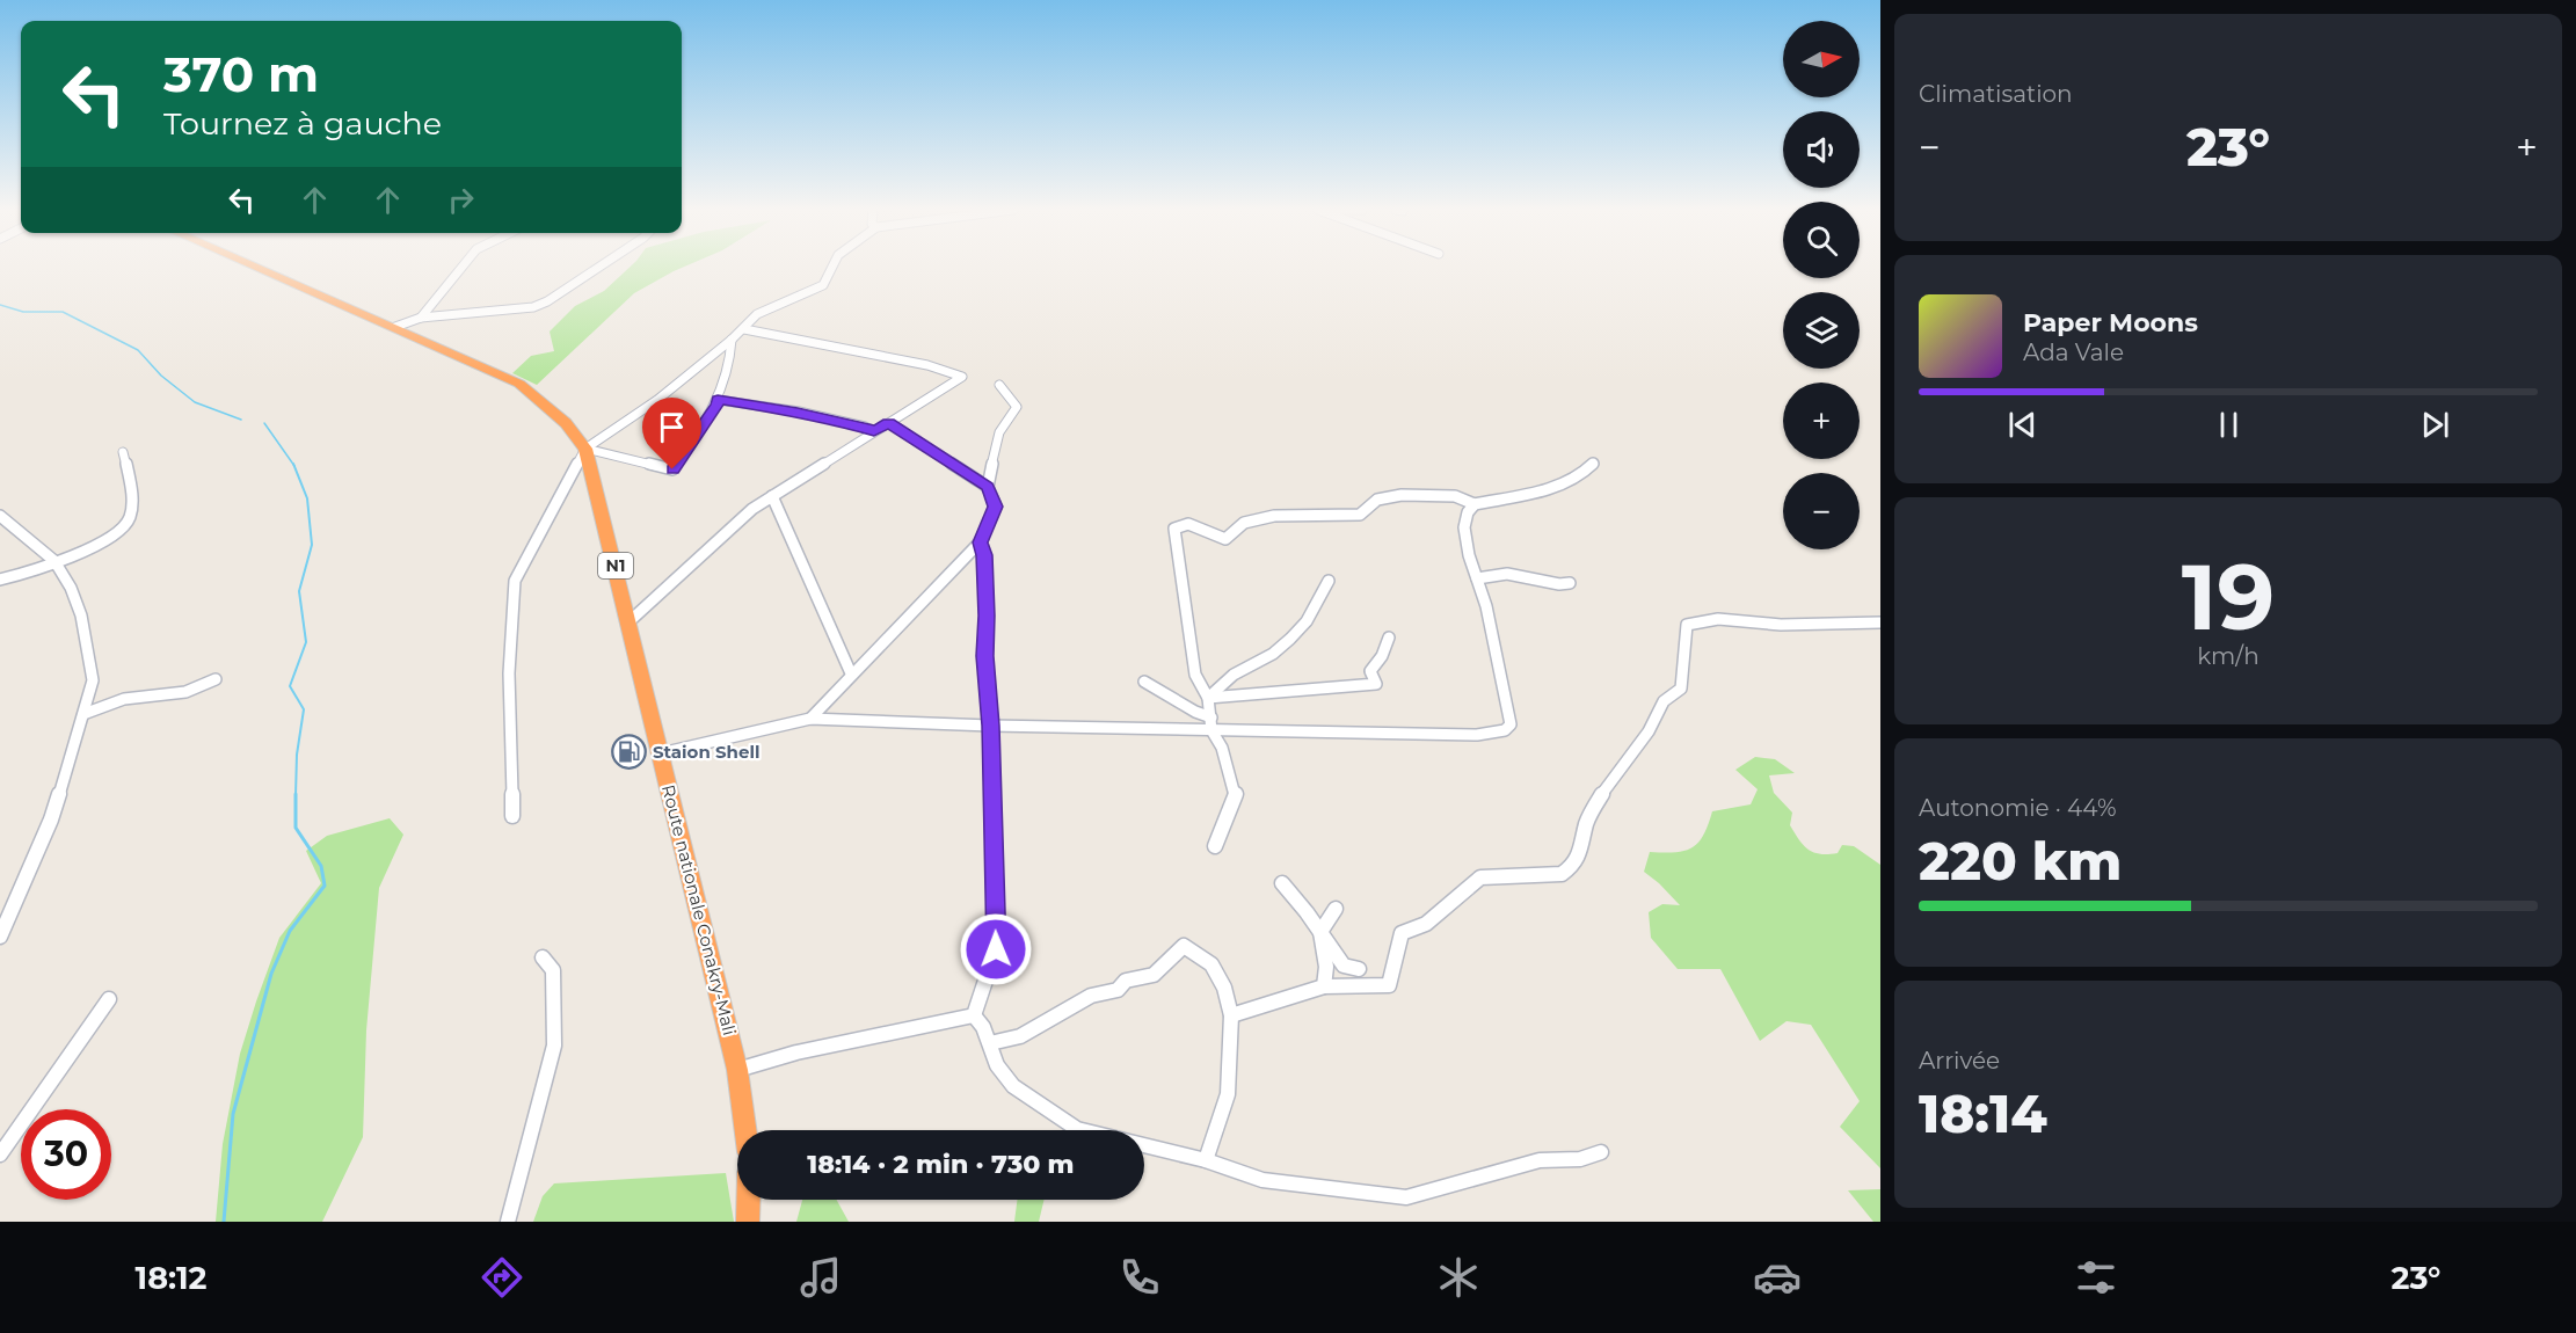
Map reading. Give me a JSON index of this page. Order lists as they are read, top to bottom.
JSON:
{
  "streets": {
    "highway": ["N1", "Route nationale Conakry-Mali"]
  },
  "places": {
    "fuel station": ["Staion Shell"]
  },
  "north": "right",
  "page": {
    "tile": [
      "Climatisation",
      ["19", "km/h"],
      ["Autonomie · 44%", "220 km"],
      ["Arrivée", "18:14"]
    ],
    "map_buttons": ["+", "−"],
    "turn": ["370 m", "Tournez à gauche"],
    "heat": ["−", "23°", "+"],
    "song": ["Paper Moons", "Ada Vale"],
    "limit": "30",
    "trip": "18:14 · 2 min · 730 m",
    "tabs": ["18:12", "23°"]
  }
}
